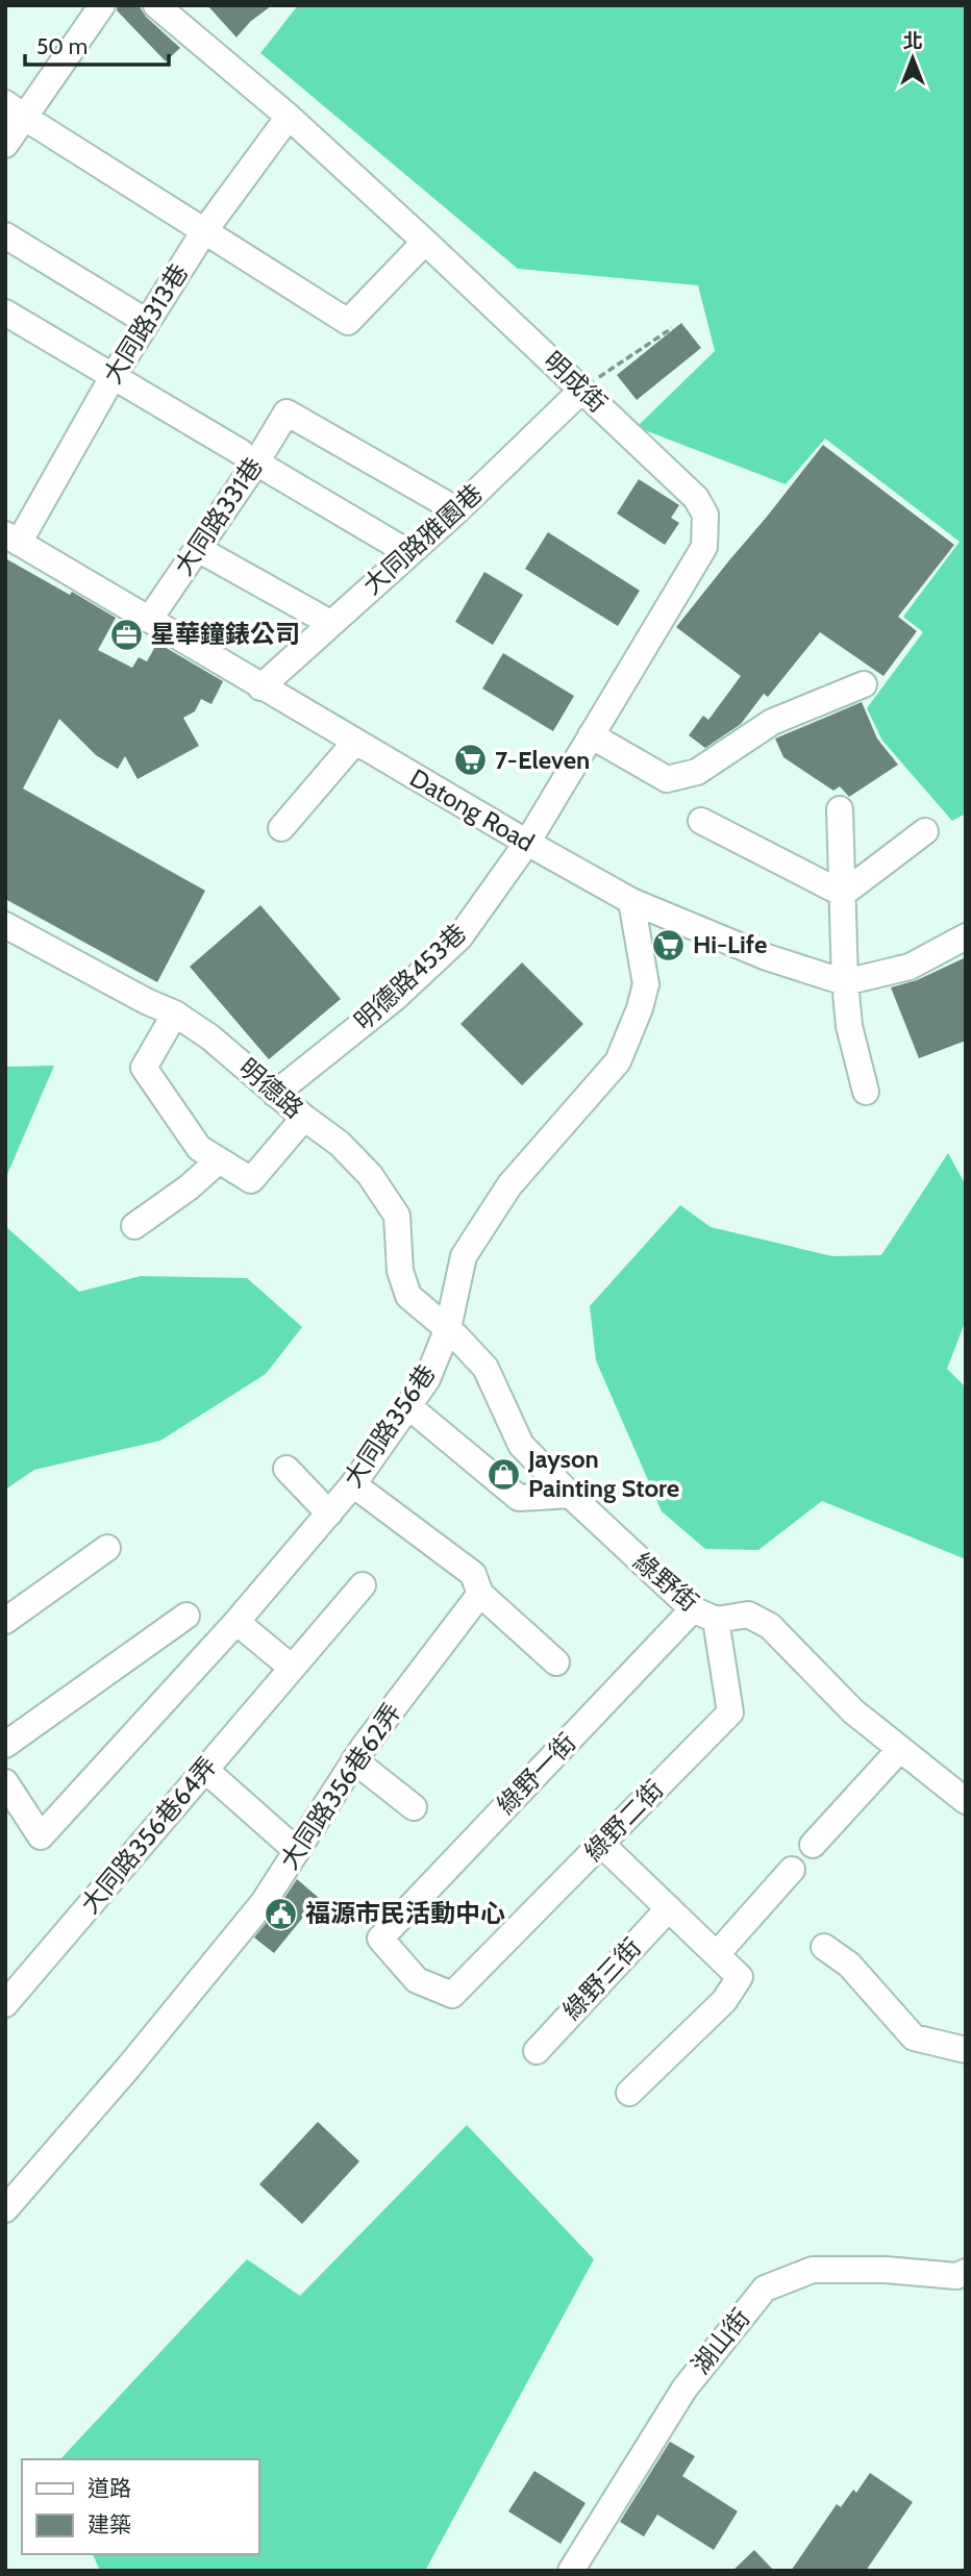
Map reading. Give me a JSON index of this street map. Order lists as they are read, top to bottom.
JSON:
{
  "streets": {
    "street": [
      "大同路313巷",
      "明成街",
      "大同路331巷",
      "大同路雅園巷",
      "Datong Road",
      "明德路453巷",
      "明德路",
      "大同路356巷",
      "綠野街",
      "綠野一街",
      "大同路356巷62弄",
      "綠野二街",
      "大同路356巷64弄",
      "綠野三街",
      "湖山街"
    ]
  },
  "crossings": [
    ["大同路313巷", "明成街"],
    ["大同路313巷", "Datong Road"],
    ["明成街", "大同路雅園巷"],
    ["明成街", "Datong Road"],
    ["明成街", "明德路453巷"],
    ["大同路331巷", "大同路雅園巷"],
    ["大同路331巷", "Datong Road"],
    ["大同路雅園巷", "Datong Road"],
    ["Datong Road", "明德路453巷"],
    ["Datong Road", "大同路356巷"],
    ["明德路453巷", "明德路"],
    ["明德路", "大同路356巷"],
    ["明德路", "綠野街"],
    ["大同路356巷", "綠野街"],
    ["綠野街", "綠野一街"],
    ["綠野街", "綠野二街"],
    ["綠野一街", "綠野二街"]
  ],
  "places": {
    "office": ["星華鐘錶公司"],
    "supermarket": ["7-Eleven", "Hi-Life"],
    "shop": ["Jayson Painting Store"],
    "public building": ["福源市民活動中心"]
  },
  "legend": ["道路", "建築"],
  "scale_bar": "50 m",
  "north": "top"
}
